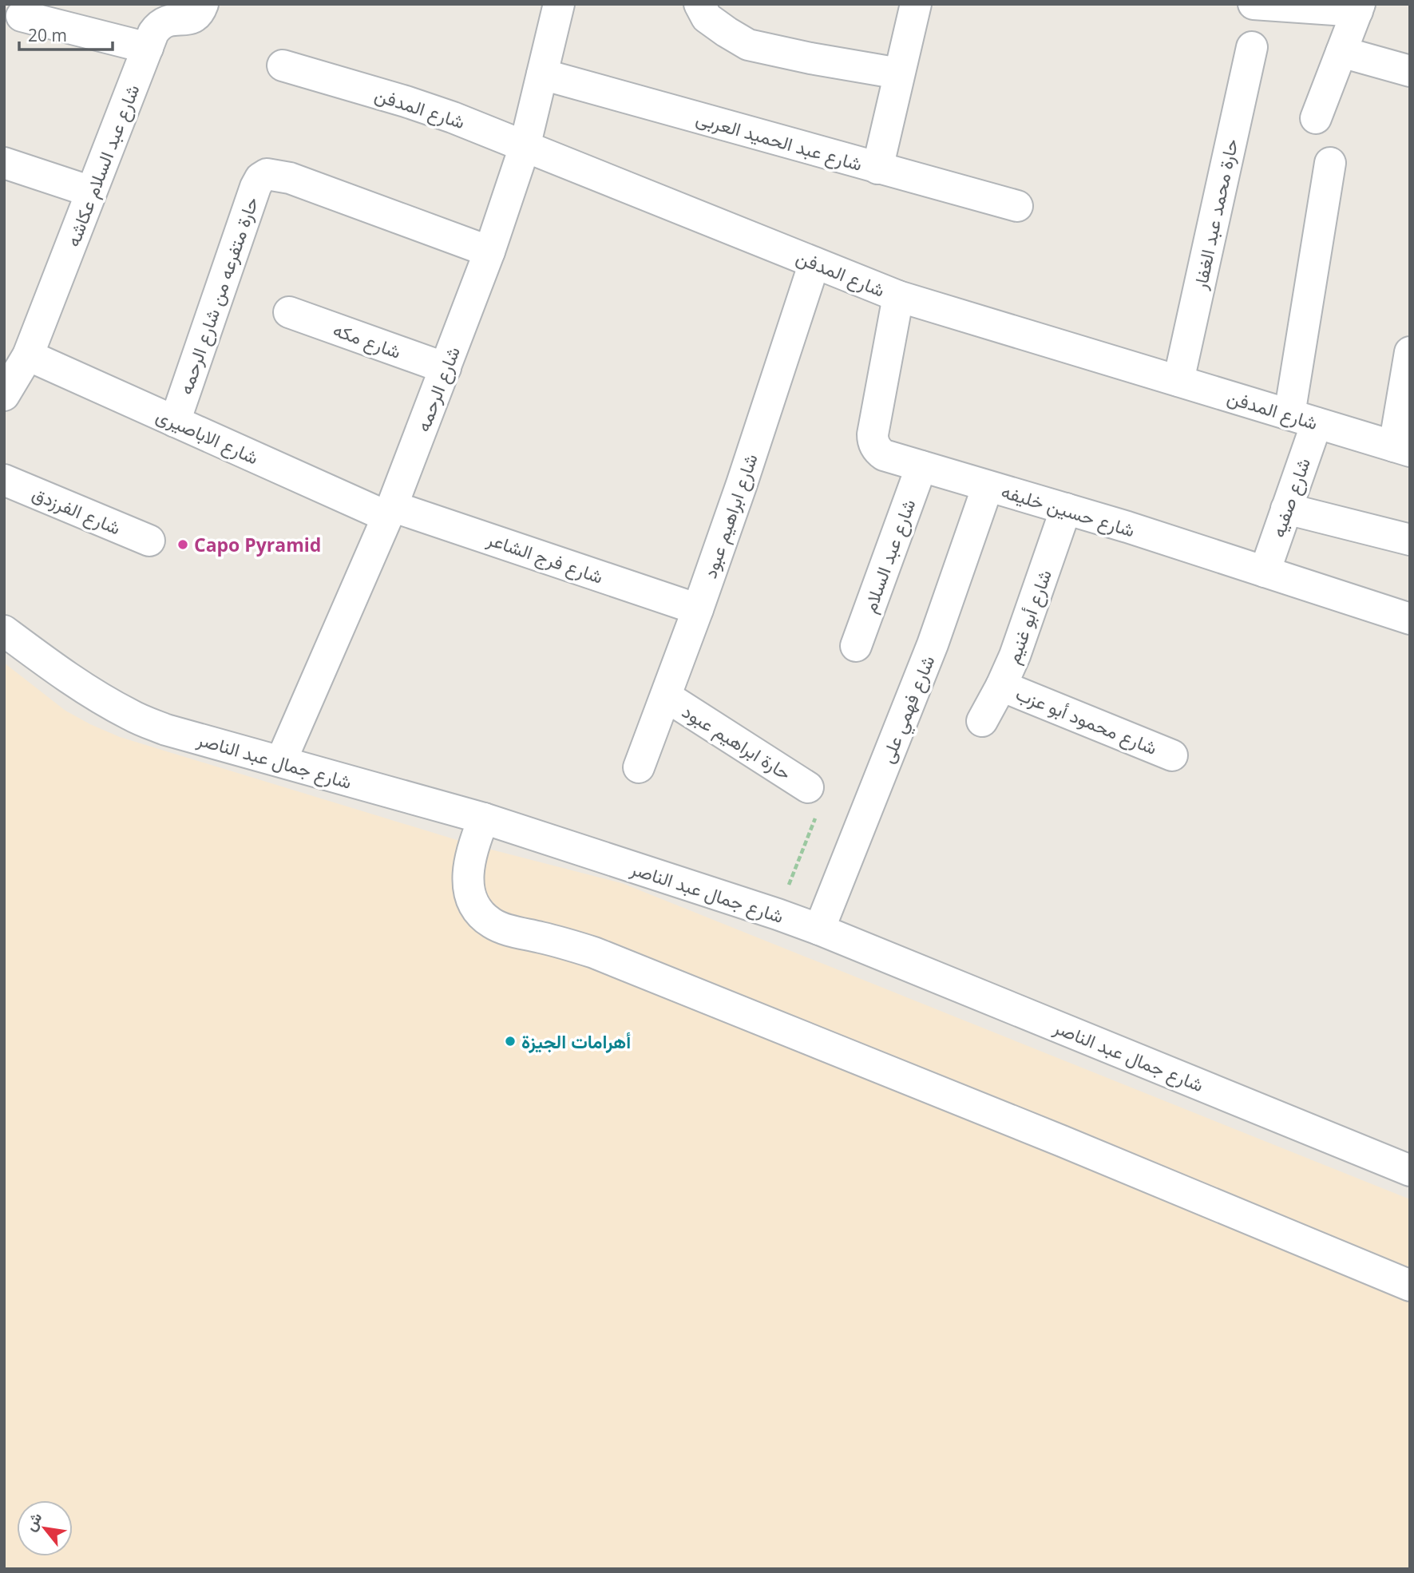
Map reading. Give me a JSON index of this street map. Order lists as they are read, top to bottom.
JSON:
{
  "streets": {
    "street": [
      "شارع المدفن",
      "شارع عبد الحميد العربى",
      "شارع عبد السلام عكاشه",
      "حارة محمد عبد الغفار",
      "حارة متفرعه من شارع الرحمه",
      "شارع مكه",
      "شارع الرحمه",
      "شارع الاباصيرى",
      "شارع صفيه",
      "شارع الفرزدق",
      "شارع حسين خليفه",
      "شارع ابراهيم عبود",
      "شارع عبد السلام",
      "شارع فرج الشاعر",
      "شارع أبو غنيم",
      "شارع فهمي على",
      "شارع محمود أبو عزب",
      "حارة ابراهيم عبود",
      "شارع جمال عبد الناصر"
    ]
  },
  "crossings": [
    ["شارع المدفن", "حارة محمد عبد الغفار"],
    ["شارع المدفن", "شارع الرحمه"],
    ["شارع المدفن", "شارع صفيه"],
    ["شارع المدفن", "شارع حسين خليفه"],
    ["شارع المدفن", "شارع ابراهيم عبود"],
    ["شارع عبد الحميد العربى", "شارع الرحمه"],
    ["شارع عبد السلام عكاشه", "شارع الاباصيرى"],
    ["حارة متفرعه من شارع الرحمه", "شارع الرحمه"],
    ["حارة متفرعه من شارع الرحمه", "شارع الاباصيرى"],
    ["شارع مكه", "شارع الرحمه"],
    ["شارع الرحمه", "شارع الاباصيرى"],
    ["شارع الرحمه", "شارع فرج الشاعر"],
    ["شارع الرحمه", "شارع جمال عبد الناصر"],
    ["شارع الاباصيرى", "شارع فرج الشاعر"],
    ["شارع صفيه", "شارع حسين خليفه"],
    ["شارع حسين خليفه", "شارع عبد السلام"],
    ["شارع حسين خليفه", "شارع أبو غنيم"],
    ["شارع حسين خليفه", "شارع فهمي على"],
    ["شارع ابراهيم عبود", "شارع فرج الشاعر"],
    ["شارع ابراهيم عبود", "حارة ابراهيم عبود"],
    ["شارع أبو غنيم", "شارع محمود أبو عزب"],
    ["شارع فهمي على", "شارع جمال عبد الناصر"]
  ],
  "places": ["Capo Pyramid", "أهرامات الجيزة"],
  "scale_bar": "20 m",
  "north": "top left"
}
